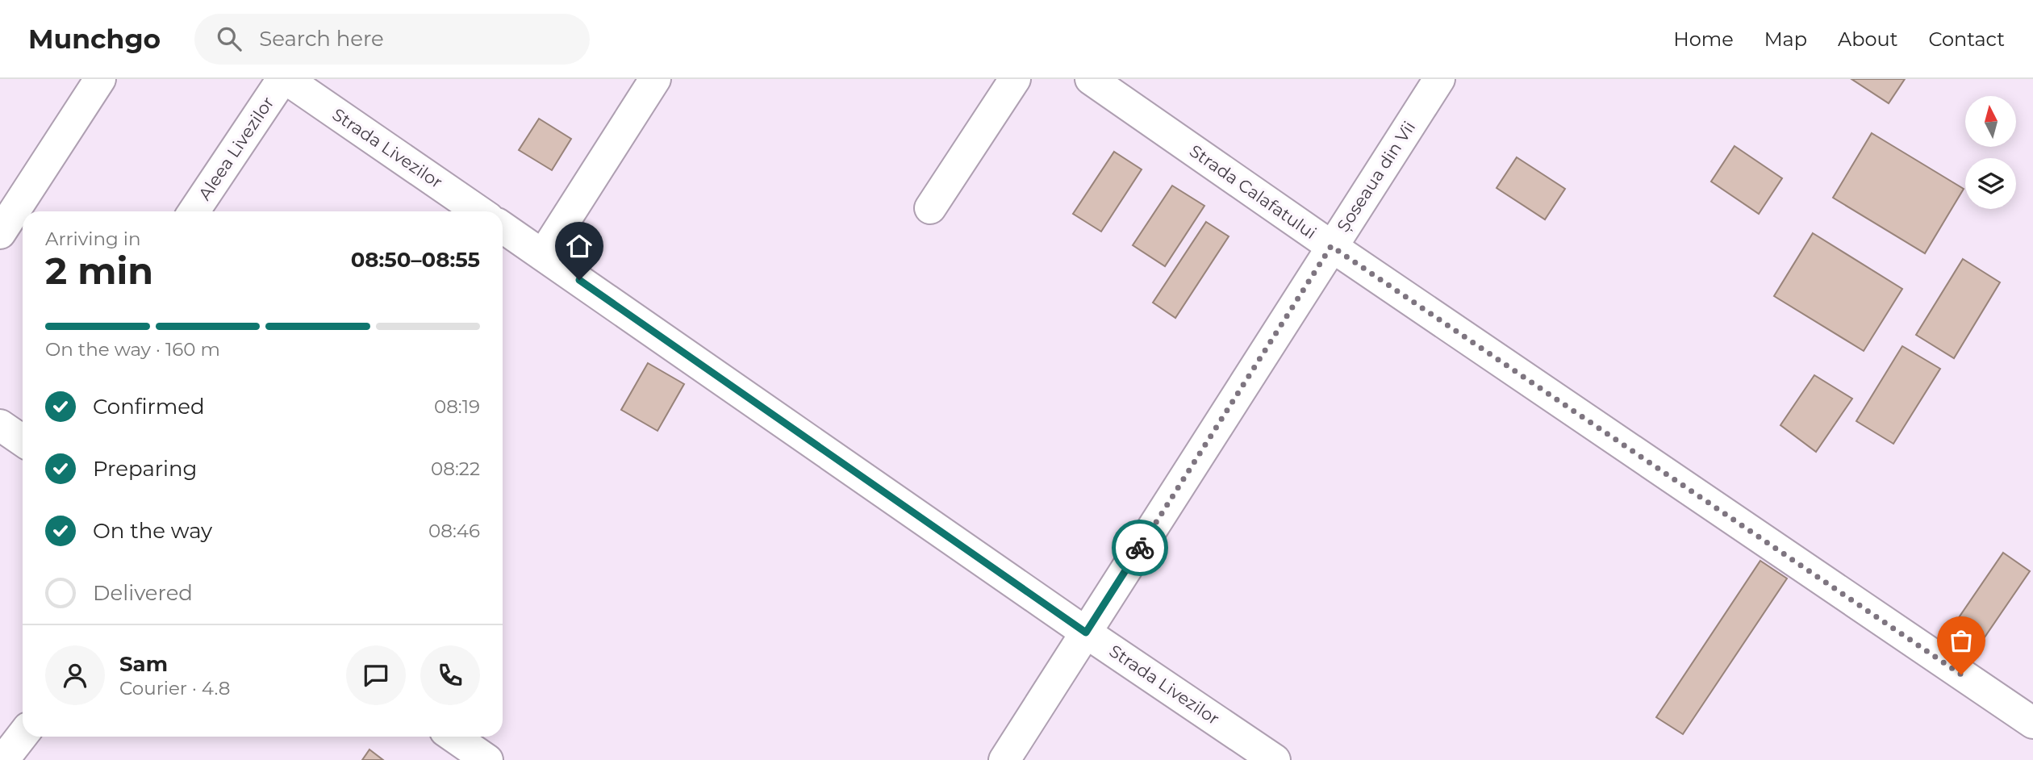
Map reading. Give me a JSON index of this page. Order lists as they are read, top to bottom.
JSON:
{
  "streets": {
    "street": [
      "Aleea Livezilor",
      "Strada Livezilor",
      "Șoseaua din Vii",
      "Strada Calafatului"
    ]
  },
  "crossings": [
    ["Aleea Livezilor", "Strada Livezilor"],
    ["Strada Livezilor", "Șoseaua din Vii"],
    ["Șoseaua din Vii", "Strada Calafatului"]
  ],
  "north": "top",
  "page": {
    "header": "Munchgo",
    "search": "Search here",
    "nav": [
      "Home",
      "Map",
      "About",
      "Contact"
    ],
    "heading": ["2 min", "Arriving in", "08:50–08:55"],
    "panel": ["Sam", "Courier · 4.8"],
    "bar": "On the way · 160 m",
    "list": [
      ["Confirmed", "08:19"],
      ["Preparing", "08:22"],
      ["On the way", "08:46"],
      "Delivered"
    ]
  }
}
